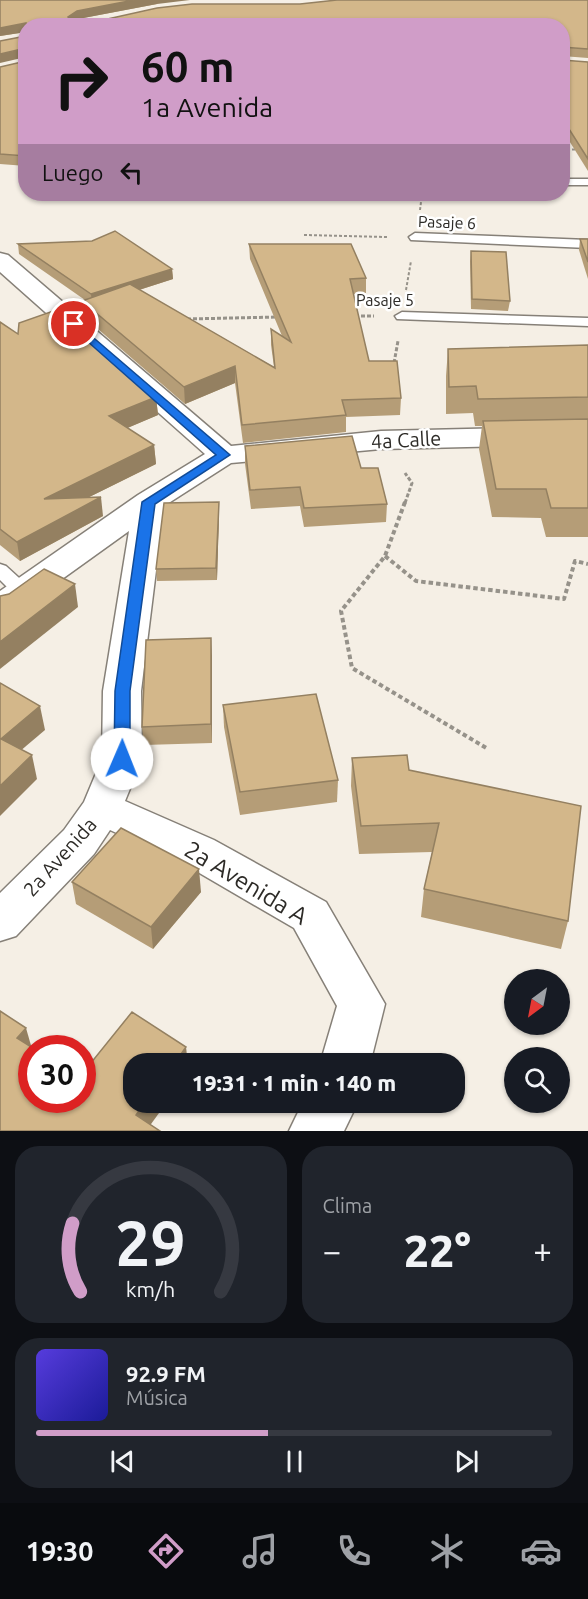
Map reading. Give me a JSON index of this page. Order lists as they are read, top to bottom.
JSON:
{
  "streets": {
    "street": ["4a Calle", "2a Avenida", "2a Avenida A"],
    "lane": ["Pasaje 6", "Pasaje 5"]
  },
  "crossings": [
    ["2a Avenida", "2a Avenida A"]
  ],
  "north": "bottom left",
  "page": {
    "turn": ["60 m", "1a Avenida"],
    "then": "Luego",
    "limit": "30",
    "trip": "19:31 · 1 min · 140 m",
    "tile": "Clima",
    "heat": ["−", "22°", "+"],
    "song": ["92.9 FM", "Música"],
    "tabs": "19:30",
    "gauge": ["29", "km/h"]
  }
}
